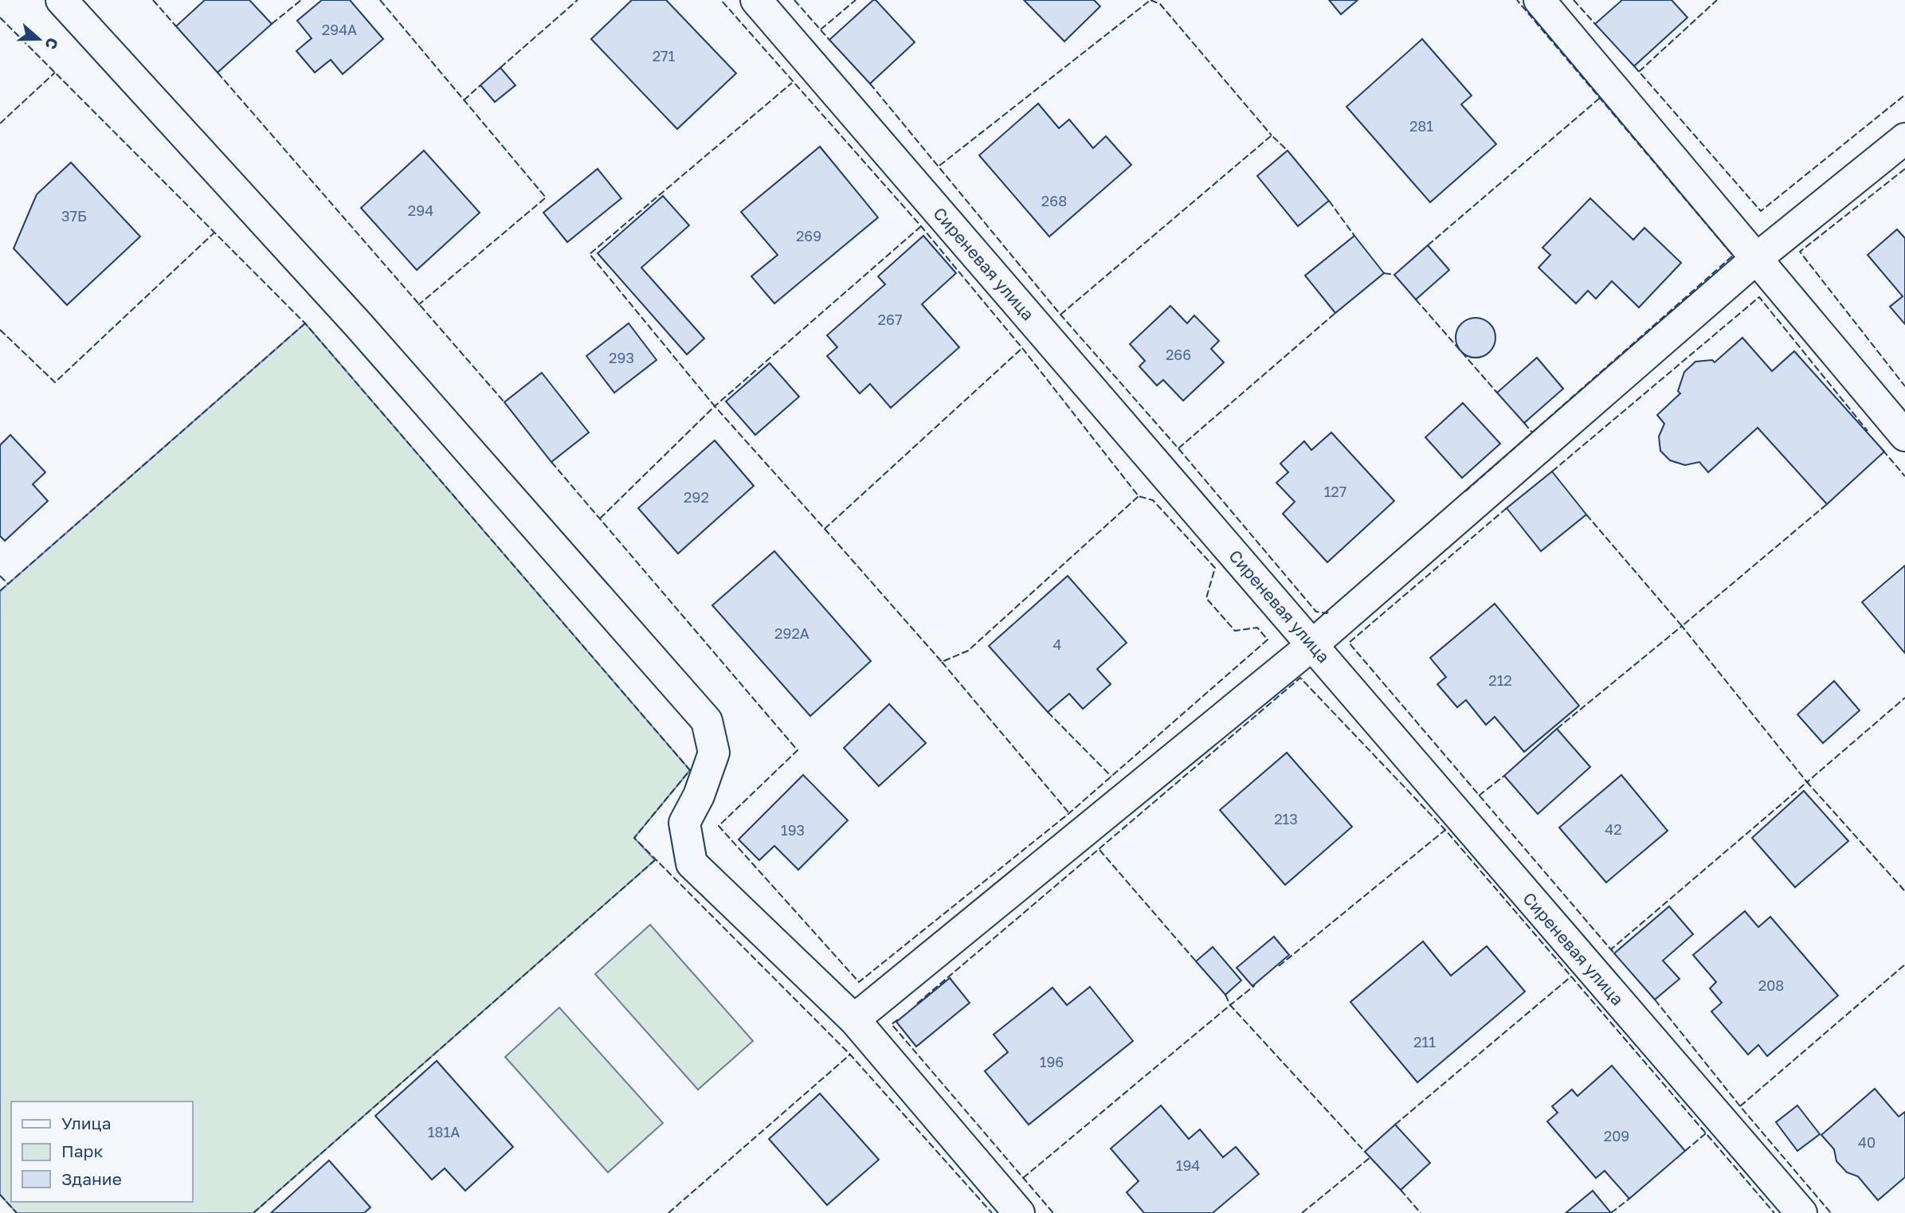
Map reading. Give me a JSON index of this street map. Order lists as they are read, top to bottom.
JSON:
{
  "streets": {
    "street": ["Сиреневая улица"]
  },
  "house_numbers": [
    "294А",
    "271",
    "281",
    "268",
    "294",
    "37Б",
    "269",
    "267",
    "266",
    "293",
    "127",
    "292",
    "292А",
    "4",
    "212",
    "213",
    "42",
    "193",
    "208",
    "211",
    "196",
    "181А",
    "209",
    "40",
    "194"
  ],
  "legend": ["Улица", "Парк", "Здание"],
  "north": "right"
}
